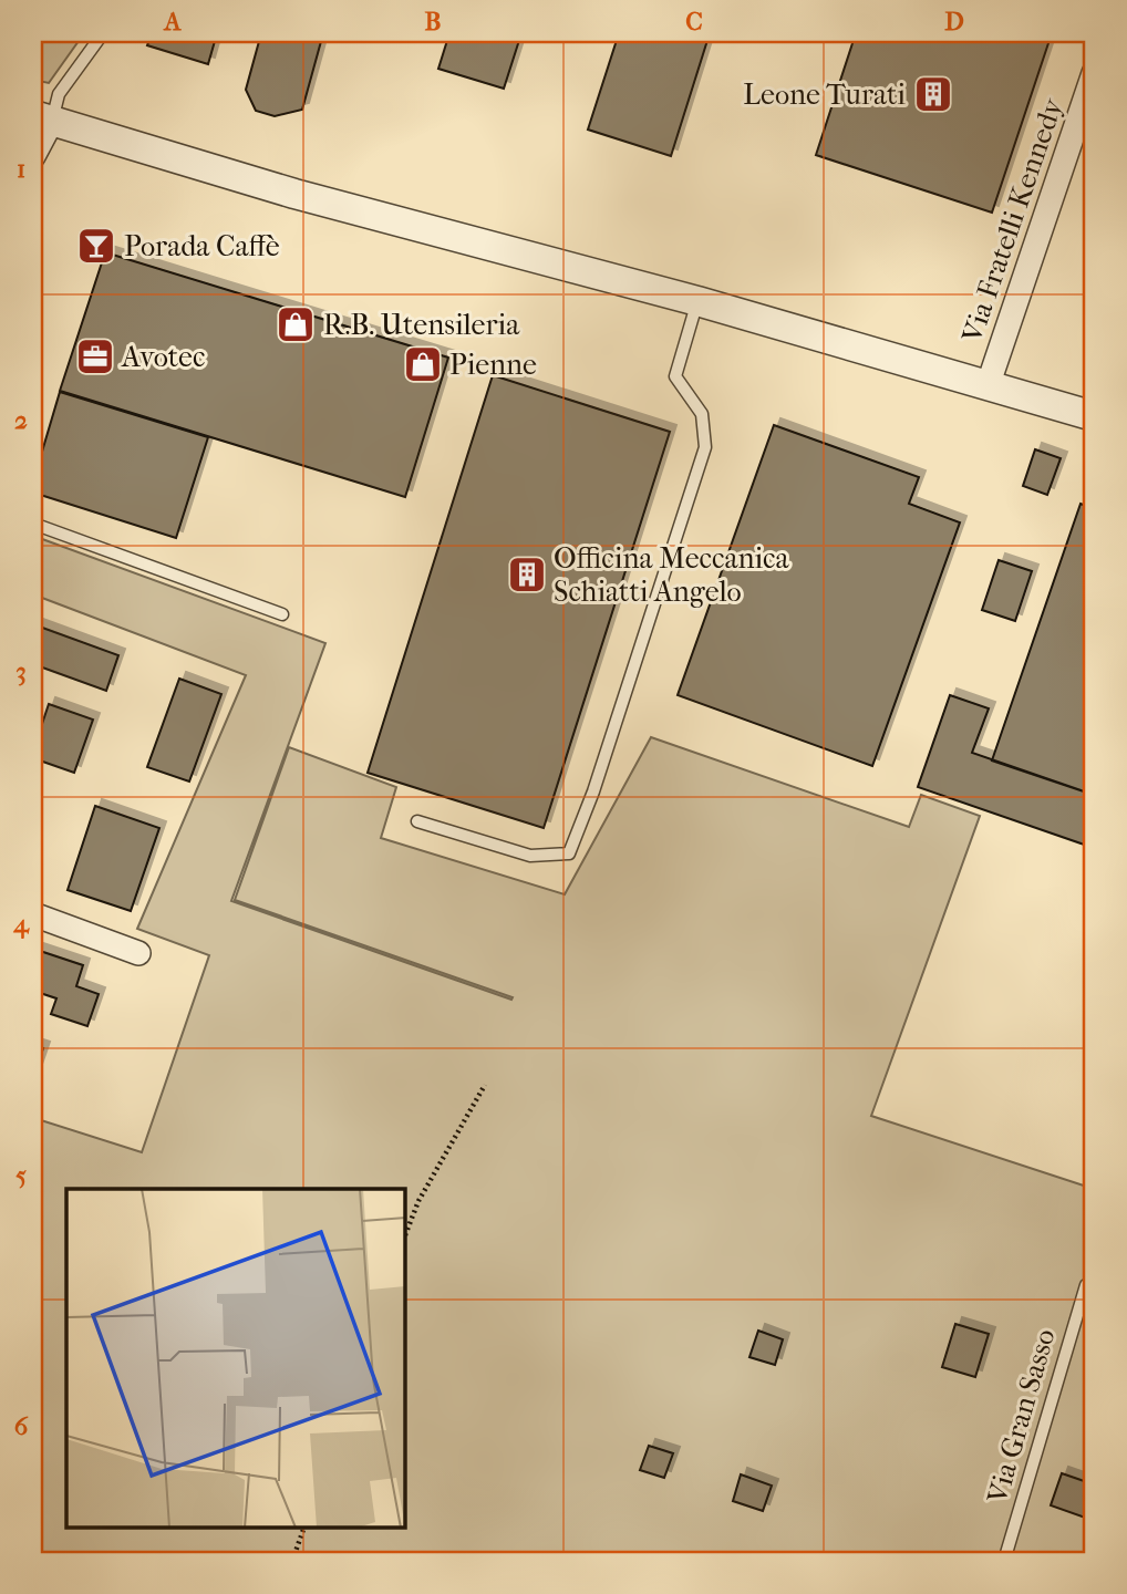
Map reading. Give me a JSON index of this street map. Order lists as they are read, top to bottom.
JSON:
{
  "streets": {
    "street": ["Via Fratelli Kennedy"],
    "lane": ["Via Gran Sasso"]
  },
  "places": {
    "building": ["Leone Turati", "Officina Meccanica Schiatti Angelo"],
    "bar": ["Porada Caffè"],
    "shop": ["R.B. Utensileria", "Pienne"],
    "office": ["Avotec"]
  },
  "grid": {
    "columns": [
      "A",
      "B",
      "C",
      "D"
    ],
    "rows": [
      "1",
      "2",
      "3",
      "4",
      "5",
      "6"
    ]
  }
}
